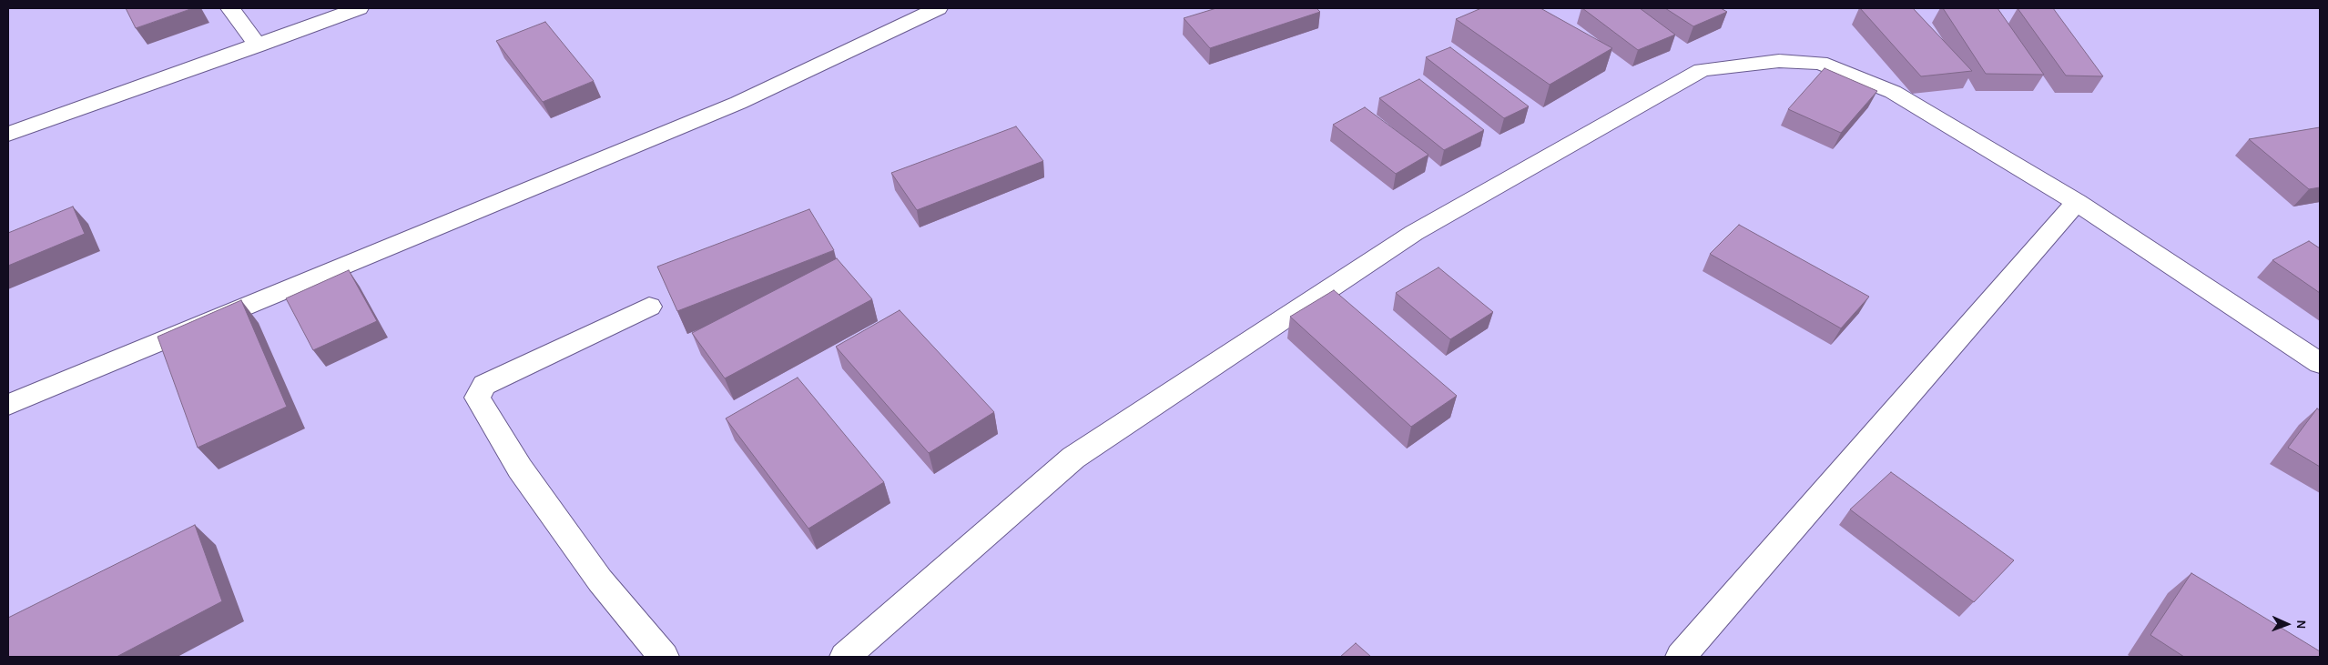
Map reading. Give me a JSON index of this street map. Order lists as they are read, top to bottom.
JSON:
{
  "north": "right"
}
